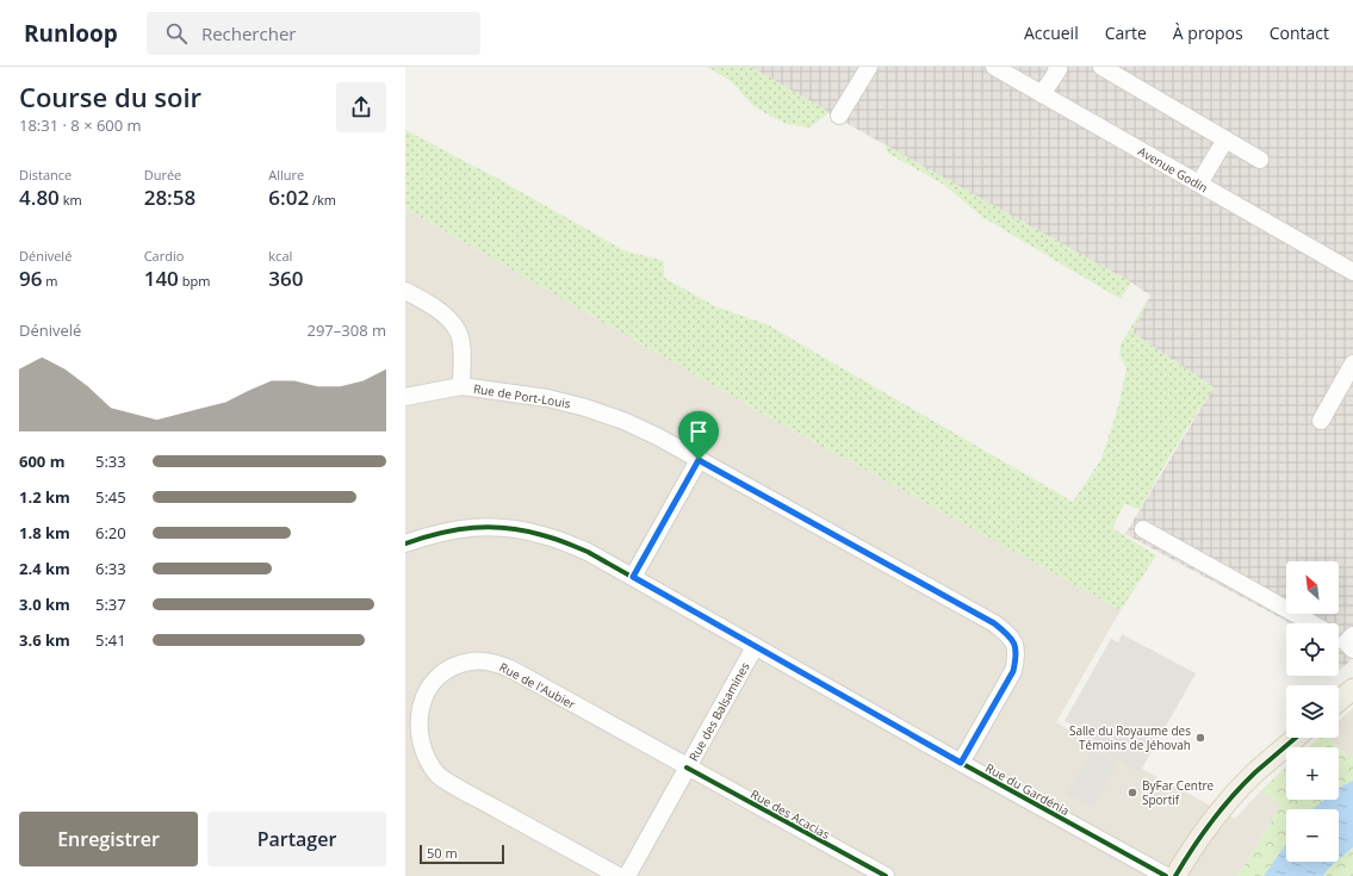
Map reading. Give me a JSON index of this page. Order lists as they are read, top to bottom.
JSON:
{
  "streets": {
    "street": [
      "Avenue Godin",
      "Rue de Port-Louis",
      "Rue de l'Aubier",
      "Rue des Balsamines",
      "Rue du Gardénia",
      "Rue des Acacias"
    ]
  },
  "crossings": [
    ["Rue de Port-Louis", "Rue du Gardénia"],
    ["Rue de l'Aubier", "Rue des Balsamines"],
    ["Rue de l'Aubier", "Rue des Acacias"],
    ["Rue des Balsamines", "Rue du Gardénia"],
    ["Rue des Balsamines", "Rue des Acacias"]
  ],
  "places": ["Salle du Royaume des Témoins de Jéhovah", "ByFar Centre Sportif"],
  "scale_bar": "50 m",
  "north": "top left",
  "page": {
    "header": "Runloop",
    "search": "Rechercher",
    "nav": [
      "Accueil",
      "Carte",
      "À propos",
      "Contact"
    ],
    "heading": ["Course du soir", "18:31 · 8 × 600 m"],
    "stats": [
      ["Distance", "4.80 km"],
      ["Durée", "28:58"],
      ["Allure", "6:02 /km"],
      ["Dénivelé", "96 m"],
      ["Cardio", "140 bpm"],
      ["kcal", "360"]
    ],
    "chart": ["Dénivelé", "297–308 m"],
    "list": [
      {
        "name": "600 m",
        "note": "5:33"
      },
      {
        "name": "1.2 km",
        "note": "5:45"
      },
      {
        "name": "1.8 km",
        "note": "6:20"
      },
      {
        "name": "2.4 km",
        "note": "6:33"
      },
      {
        "name": "3.0 km",
        "note": "5:37"
      },
      {
        "name": "3.6 km",
        "note": "5:41"
      }
    ],
    "map_buttons": ["+", "−"],
    "buttons": ["Enregistrer", "Partager"],
    "scale": "50 m"
  }
}
